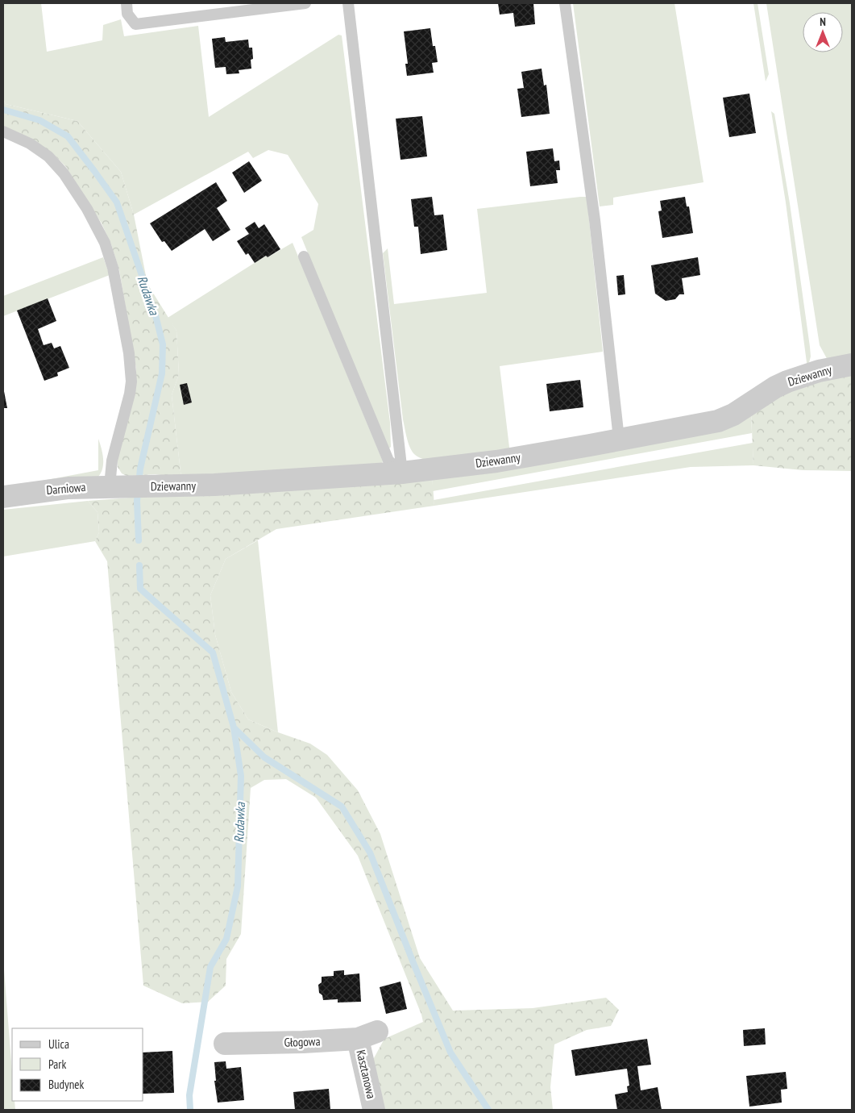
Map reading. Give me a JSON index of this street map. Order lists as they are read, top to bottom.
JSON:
{
  "streets": {
    "street": [
      "Dziewanny",
      "Darniowa",
      "Głogowa",
      "Kasztanowa"
    ]
  },
  "crossings": [
    ["Dziewanny", "Darniowa"],
    ["Głogowa", "Kasztanowa"]
  ],
  "water": ["Rudawka"],
  "legend": ["Ulica", "Park", "Budynek"],
  "north": "top"
}
